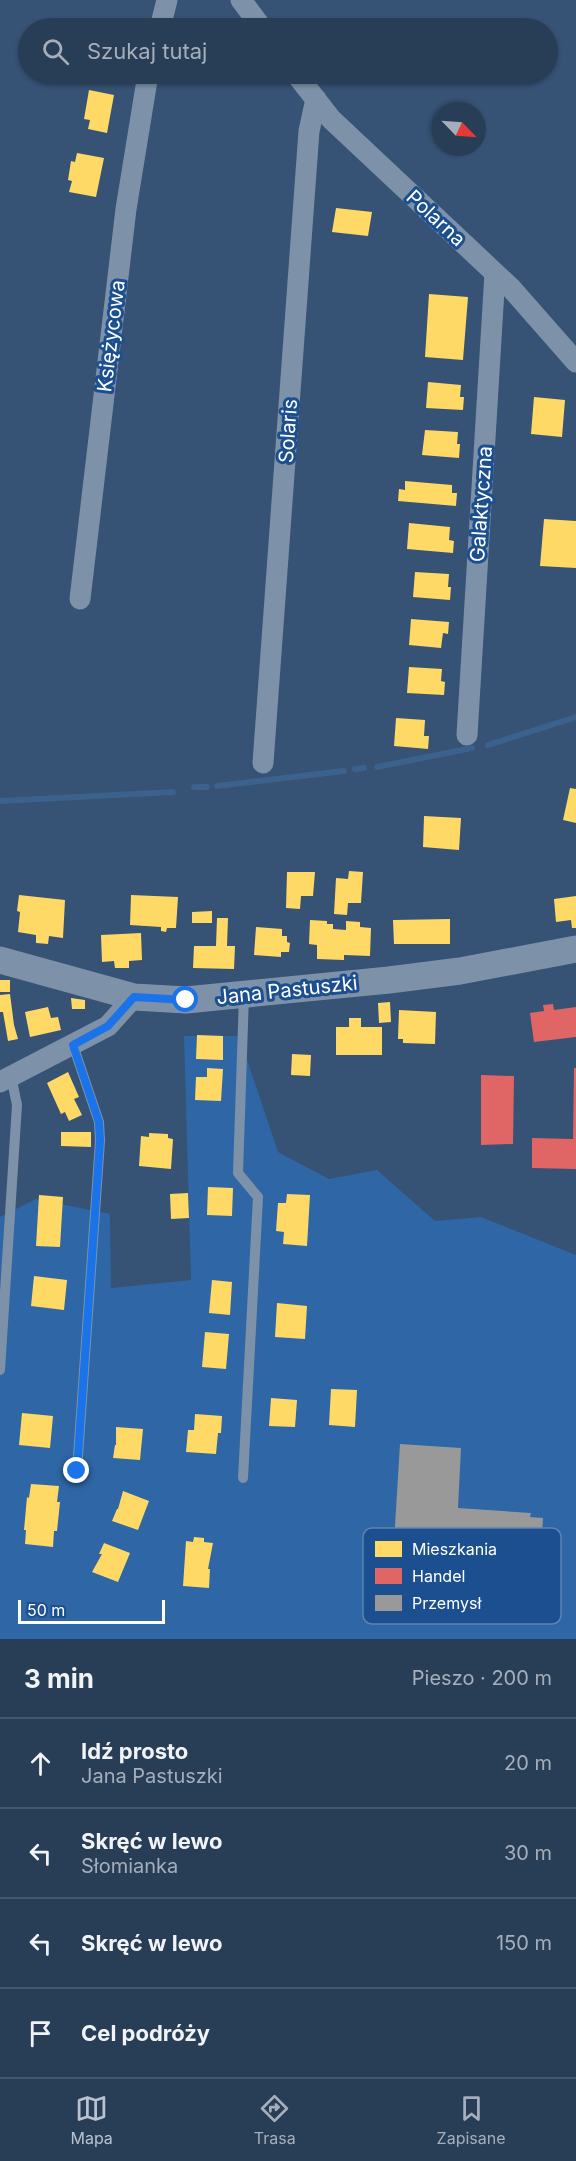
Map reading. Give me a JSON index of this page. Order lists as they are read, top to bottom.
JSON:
{
  "streets": {
    "street": [
      "Polarna",
      "Księżycowa",
      "Solaris",
      "Galaktyczna",
      "Jana Pastuszki"
    ]
  },
  "crossings": [
    ["Polarna", "Solaris"],
    ["Polarna", "Galaktyczna"]
  ],
  "legend": ["Mieszkania", "Handel", "Przemysł"],
  "scale_bar": "50 m",
  "north": "bottom right",
  "page": {
    "search": "Szukaj tutaj",
    "scale": "50 m",
    "heading": ["3 min", "Pieszo · 200 m"],
    "list": [
      ["Idź prosto", "Jana Pastuszki", "20 m"],
      ["Skręć w lewo", "Słomianka", "30 m"],
      ["Skręć w lewo", "150 m"],
      "Cel podróży"
    ],
    "nav": ["Mapa", "Trasa", "Zapisane"]
  }
}
